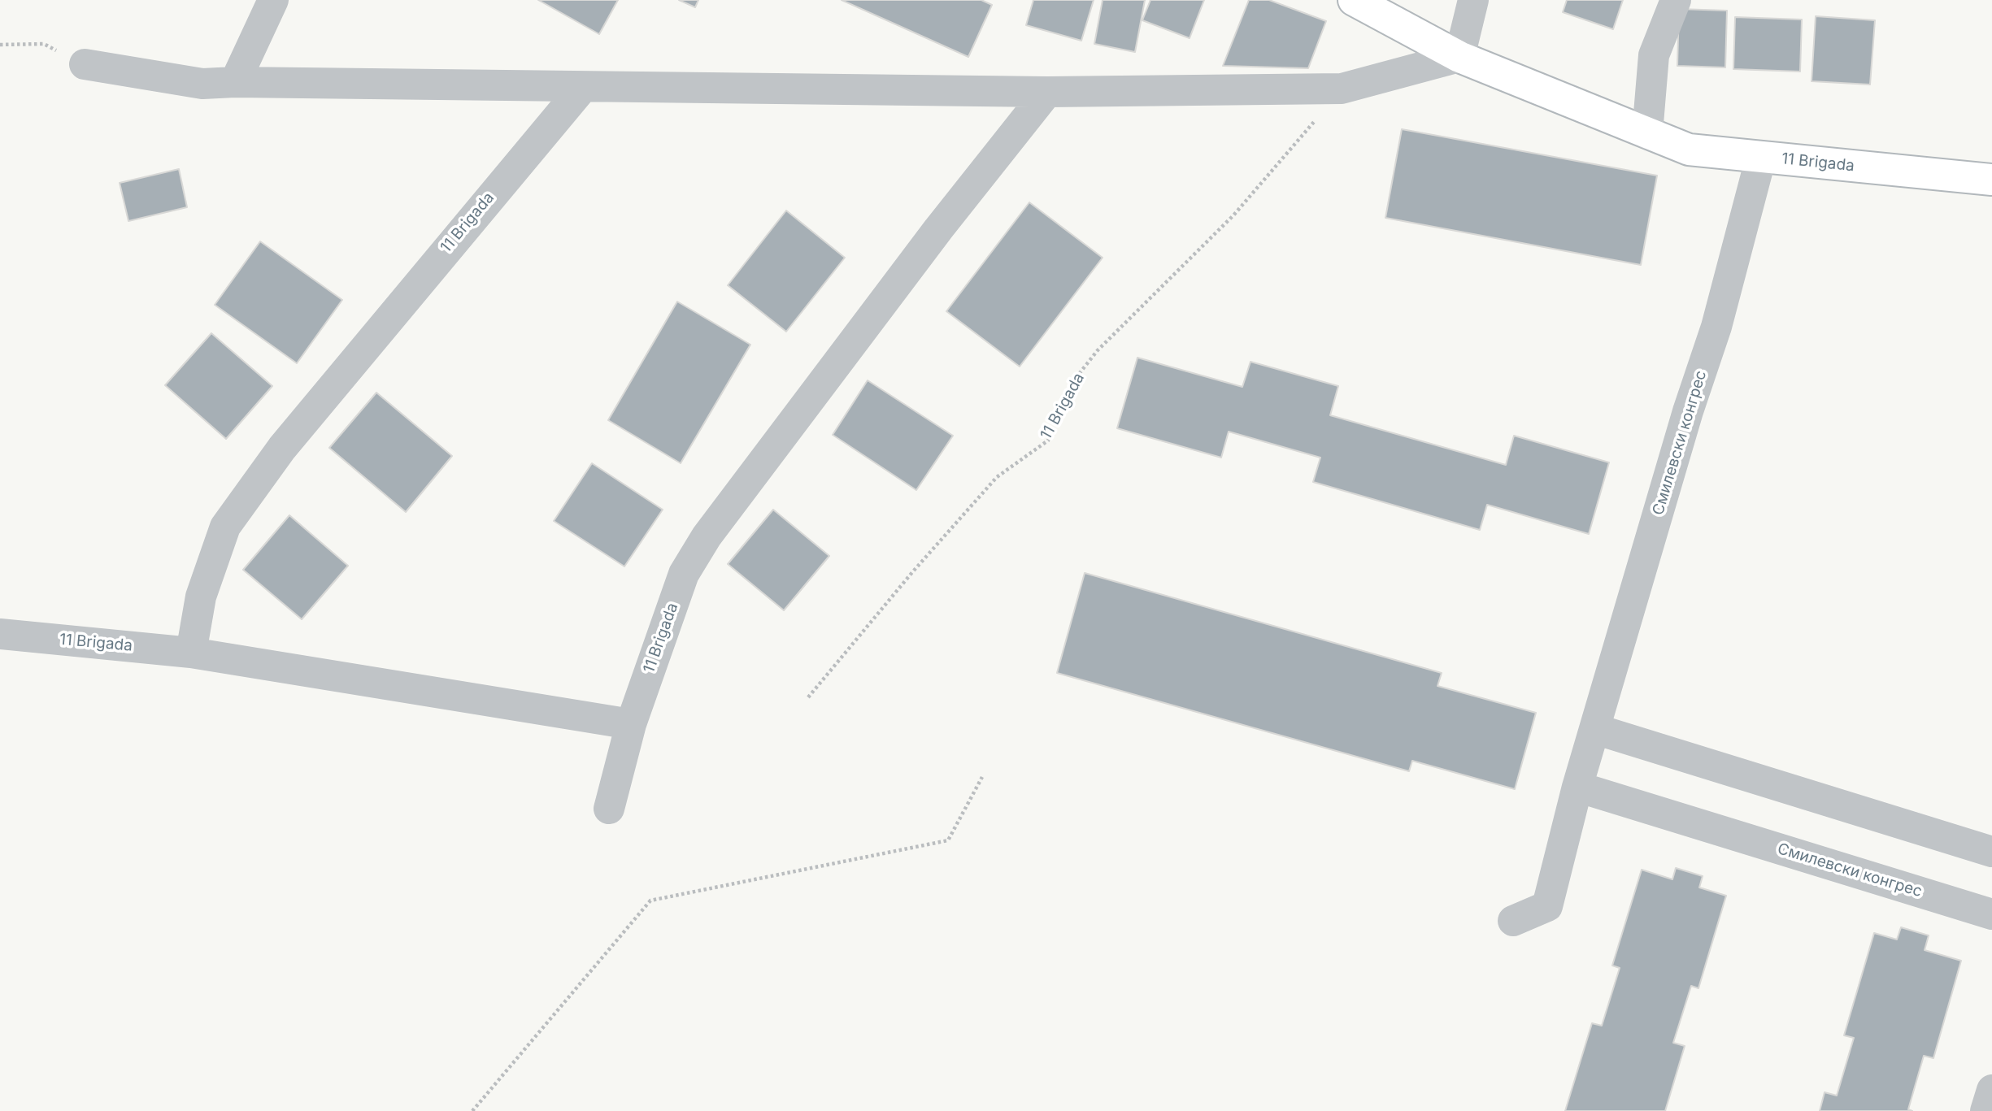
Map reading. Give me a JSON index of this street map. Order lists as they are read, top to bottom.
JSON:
{
  "streets": {
    "main road": ["11 Brigada"],
    "street": ["Смилевски конгрес"]
  },
  "crossings": [
    ["11 Brigada", "Смилевски конгрес"]
  ]
}
